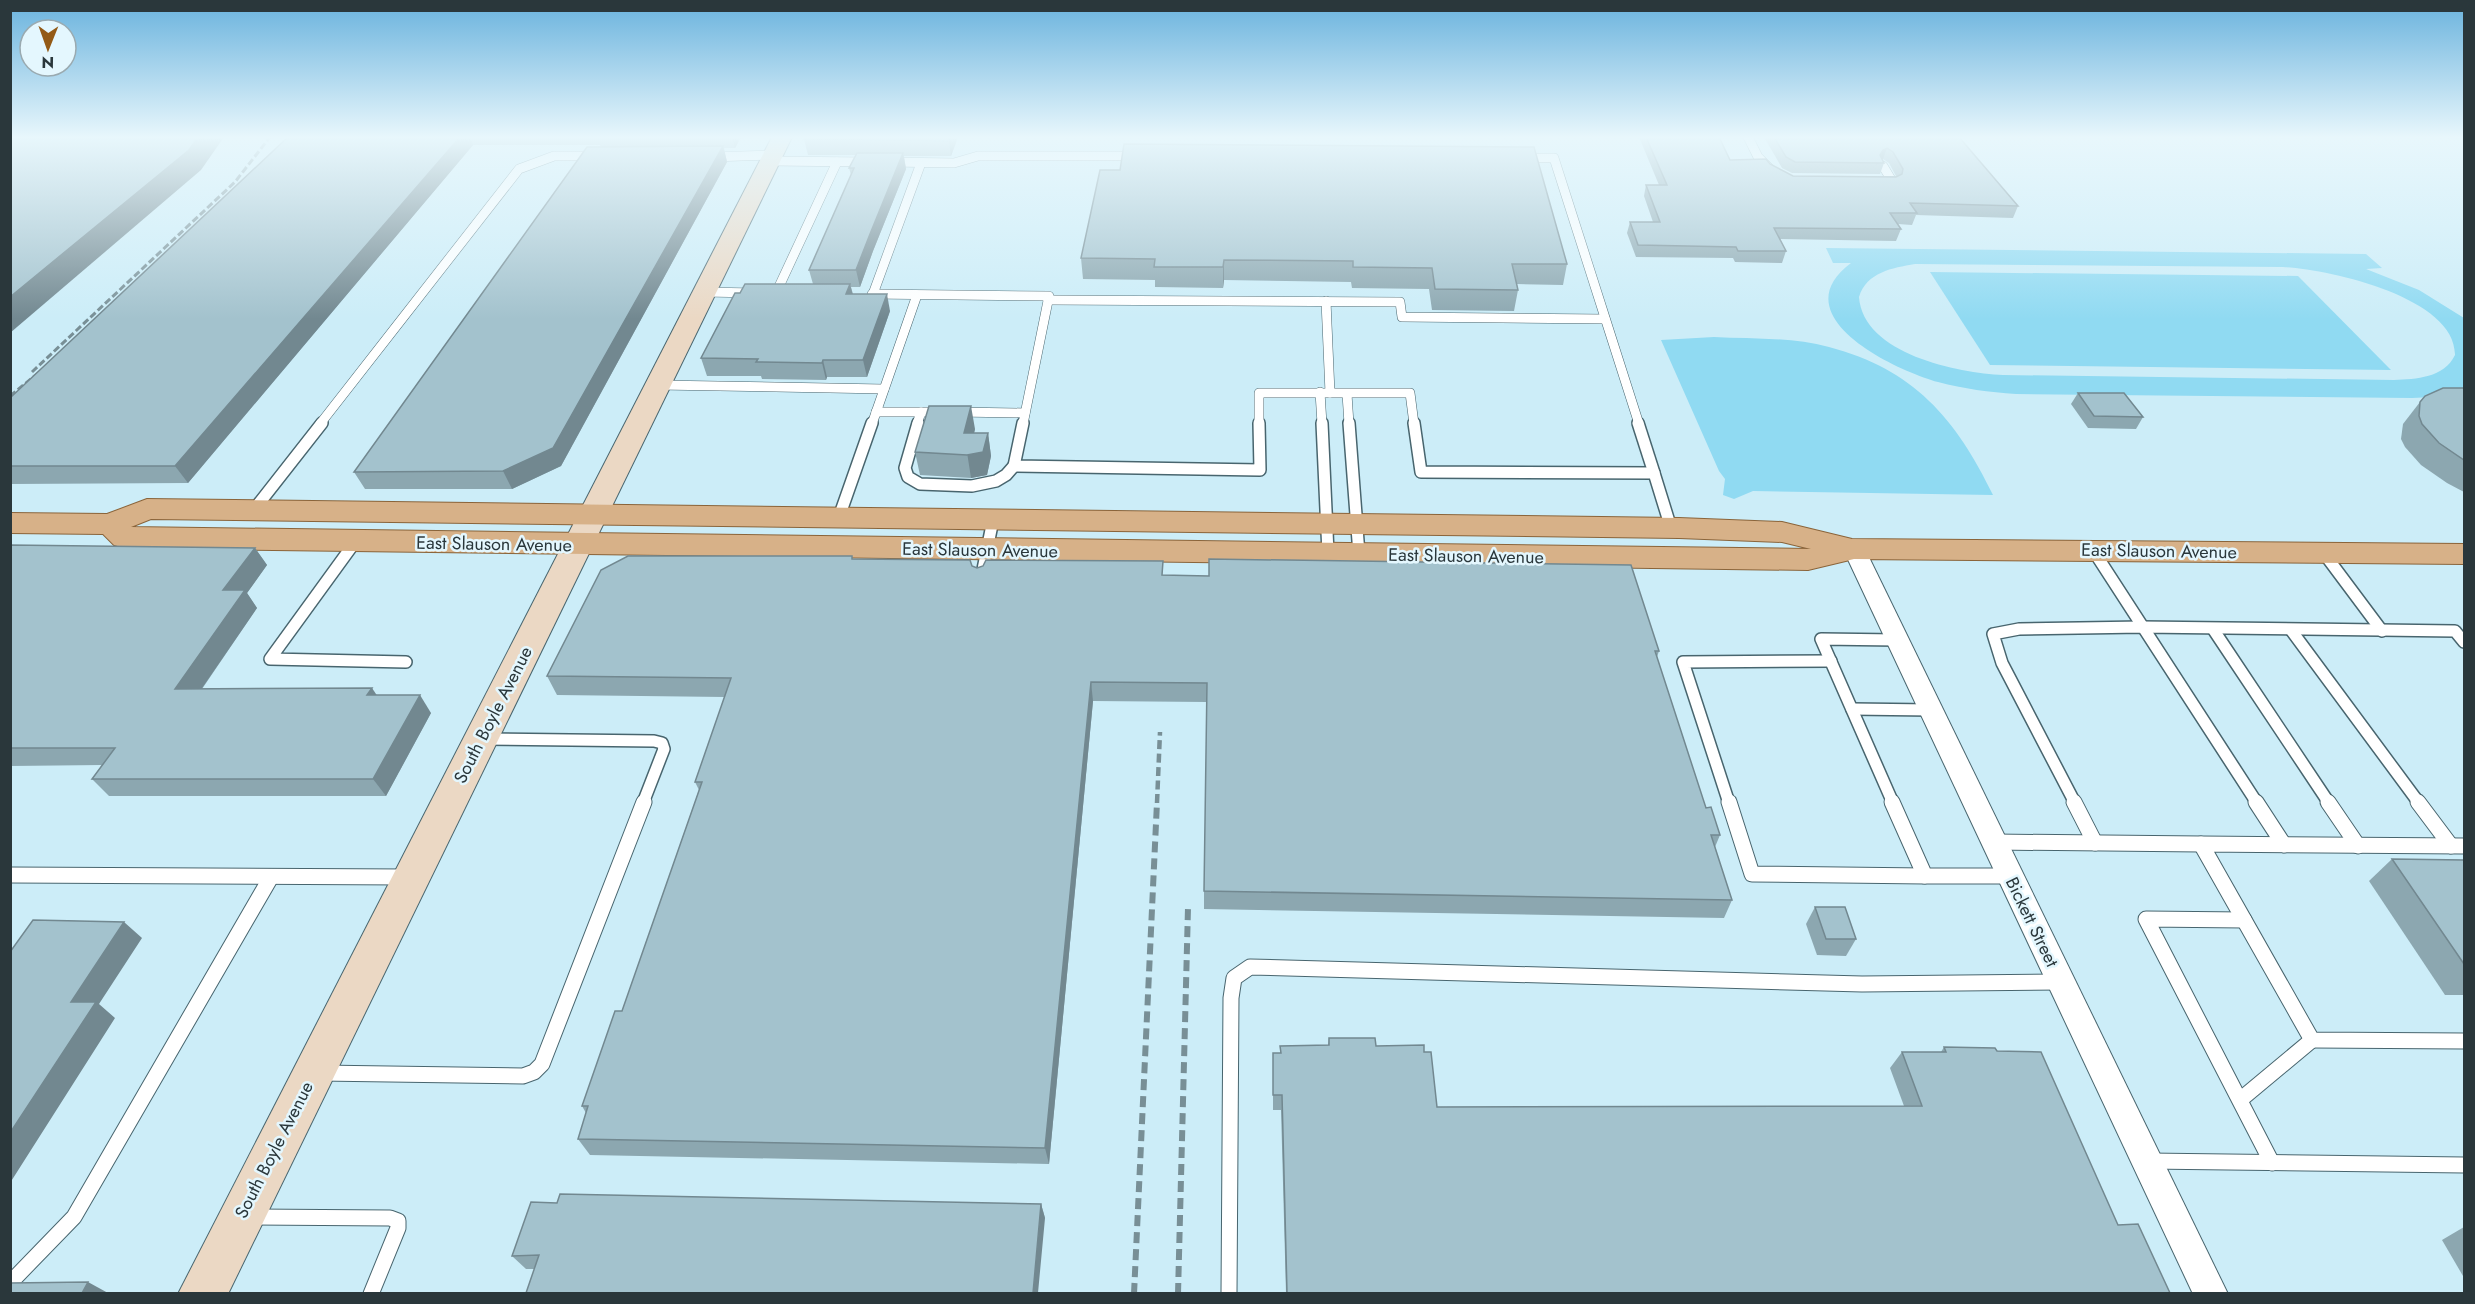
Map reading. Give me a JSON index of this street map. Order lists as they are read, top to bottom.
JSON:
{
  "streets": {
    "main road": ["East Slauson Avenue", "South Boyle Avenue"],
    "street": ["Bickett Street"]
  },
  "crossings": [
    ["East Slauson Avenue", "South Boyle Avenue"],
    ["East Slauson Avenue", "Bickett Street"]
  ],
  "north": "bottom"
}
